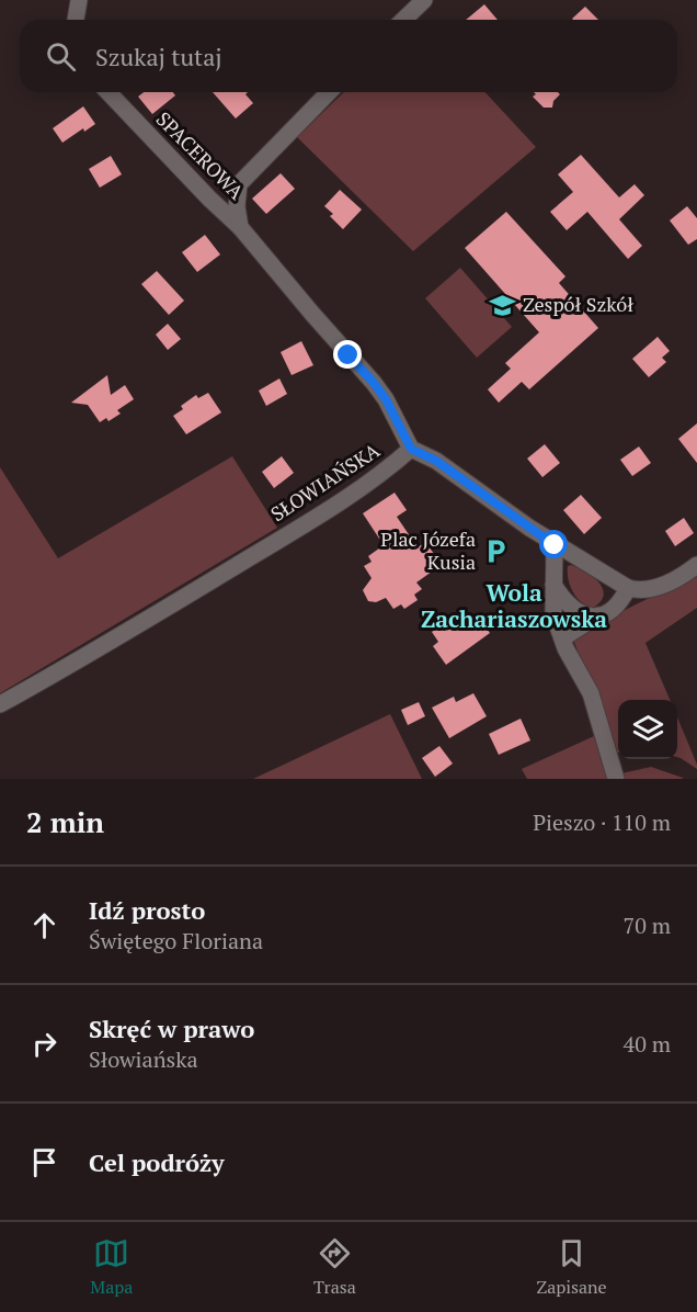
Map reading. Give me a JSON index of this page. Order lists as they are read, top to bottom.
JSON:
{
  "streets": {
    "street": ["SPACEROWA", "SŁOWIAŃSKA"]
  },
  "crossings": [
    ["SPACEROWA", "SŁOWIAŃSKA"]
  ],
  "districts": ["Wola Zachariaszowska"],
  "places": {
    "school or university": ["Zespół Szkół"],
    "parking": ["Plac Józefa Kusia"]
  },
  "page": {
    "search": "Szukaj tutaj",
    "heading": ["2 min", "Pieszo · 110 m"],
    "list": [
      ["Idź prosto", "Świętego Floriana", "70 m"],
      ["Skręć w prawo", "Słowiańska", "40 m"],
      "Cel podróży"
    ],
    "nav": ["Mapa", "Trasa", "Zapisane"]
  }
}
